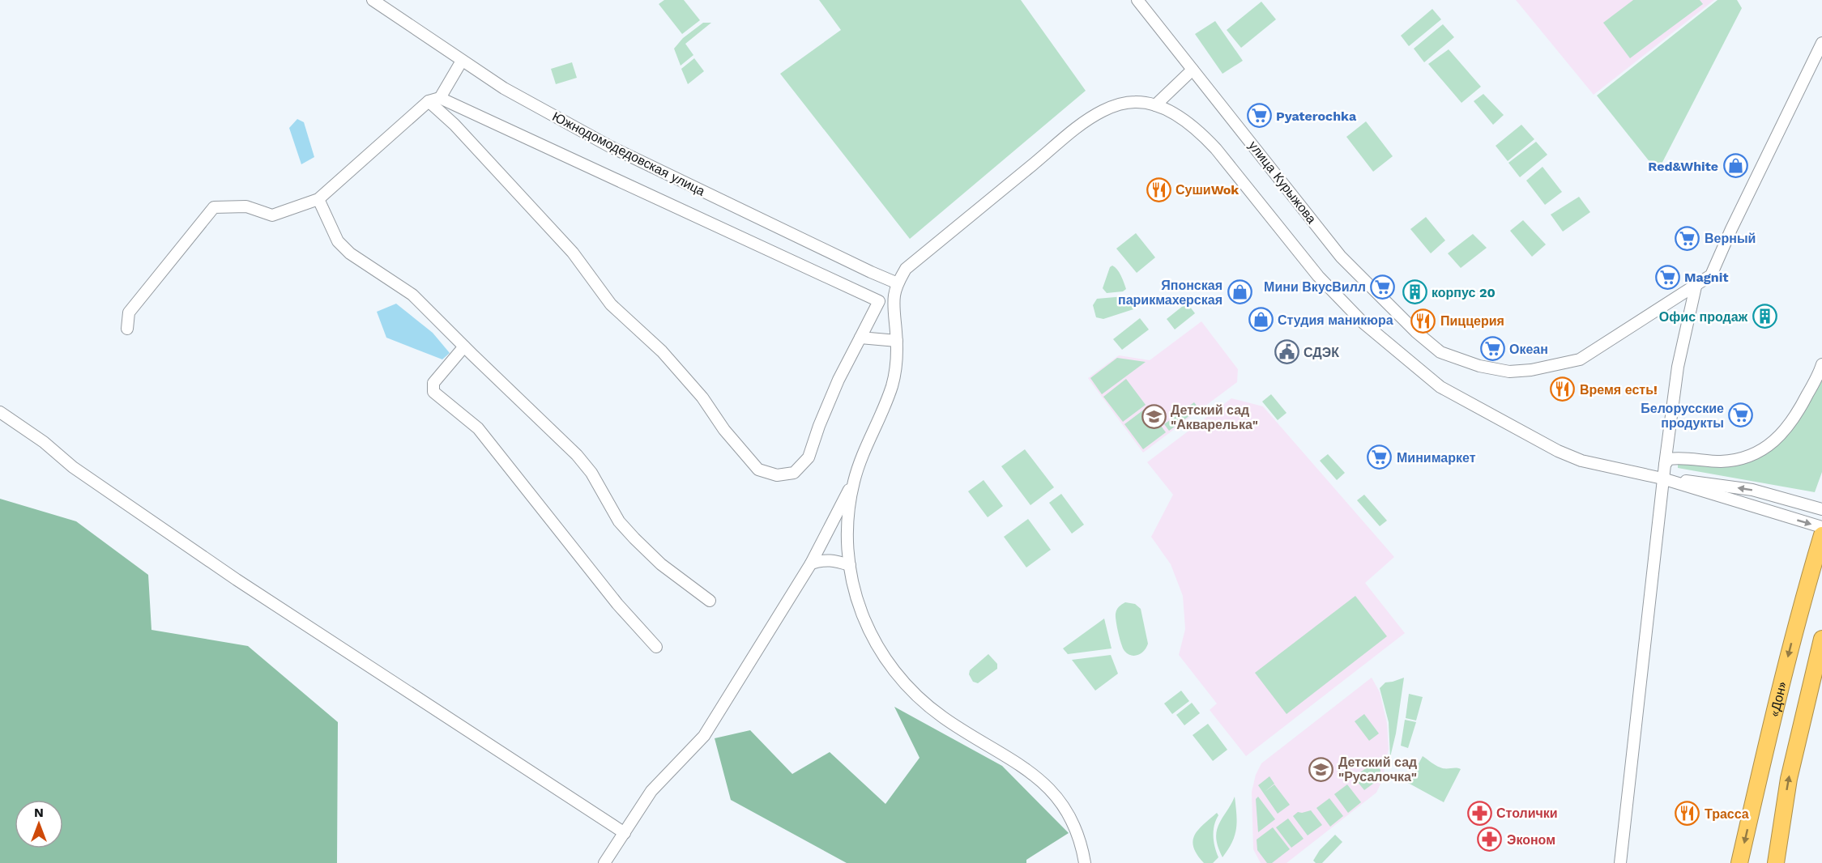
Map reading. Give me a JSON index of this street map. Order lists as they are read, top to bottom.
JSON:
{
  "streets": {
    "highway": ["«Дон»"],
    "street": ["Южнодомодедовская улица", "улица Курыжова"]
  },
  "places": {
    "supermarket": [
      "Pyaterochka",
      "Верный",
      "Magnit",
      "Мини ВкусВилл",
      "Океан",
      "Белорусские продукты",
      "Минимаркет"
    ],
    "shop": ["Red&White", "Японская парикмахерская", "Студия маникюра"],
    "restaurant": [
      "СушиWok",
      "Пиццерия",
      "Время есть!",
      "Трасса"
    ],
    "building": ["корпус 20", "Офис продаж"],
    "public building": ["СДЭК"],
    "school or university": ["Детский сад \"Акварелька\"", "Детский сад \"Русалочка\""],
    "pharmacy": ["Столички", "Эконом"]
  },
  "north": "top"
}
